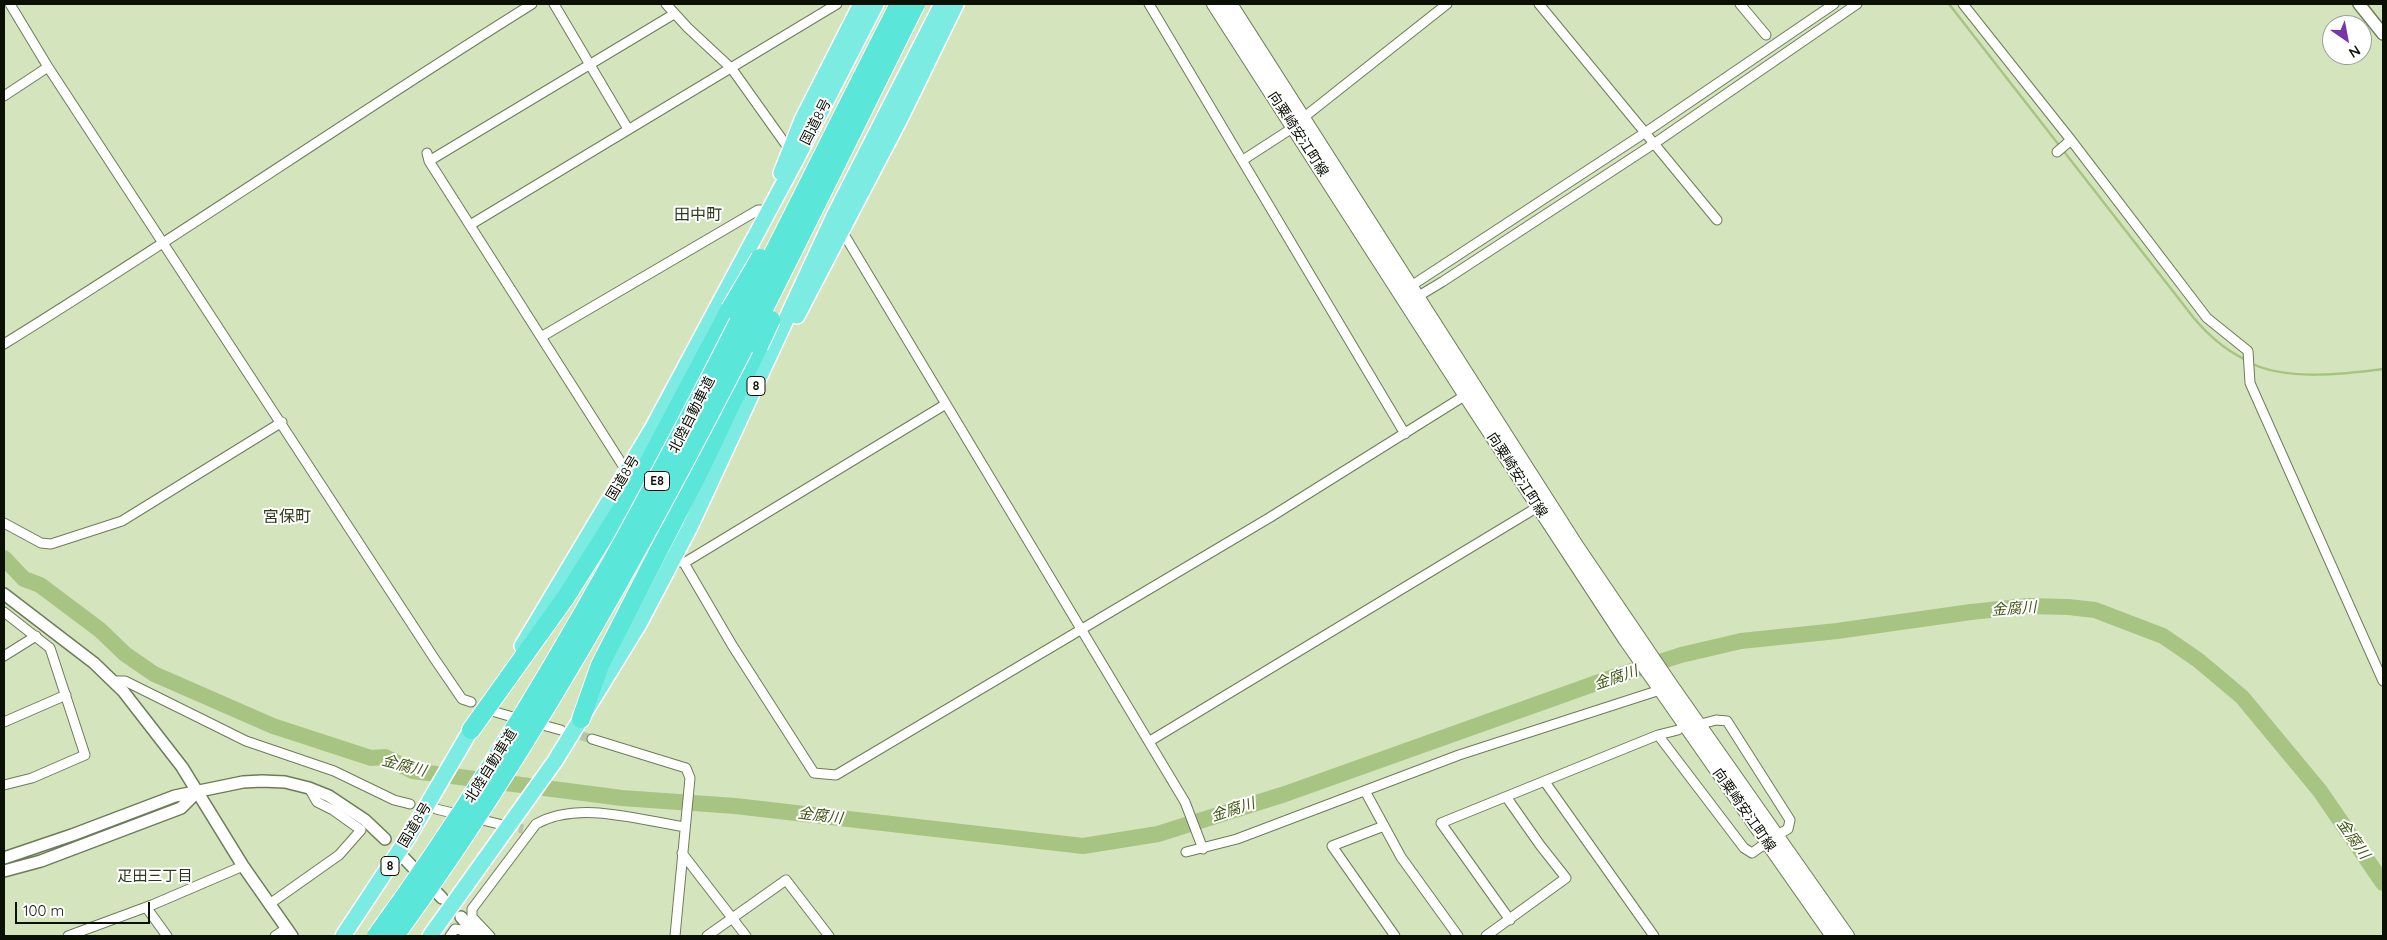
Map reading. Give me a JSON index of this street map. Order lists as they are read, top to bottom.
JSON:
{
  "streets": {
    "highway": [
      "国道8号",
      "8",
      "北陸自動車道",
      "E8"
    ],
    "main road": ["向粟崎安江町線"]
  },
  "districts": ["田中町", "宮保町", "疋田三丁目"],
  "water": ["金腐川"],
  "scale_bar": "100 m",
  "north": "bottom right"
}
